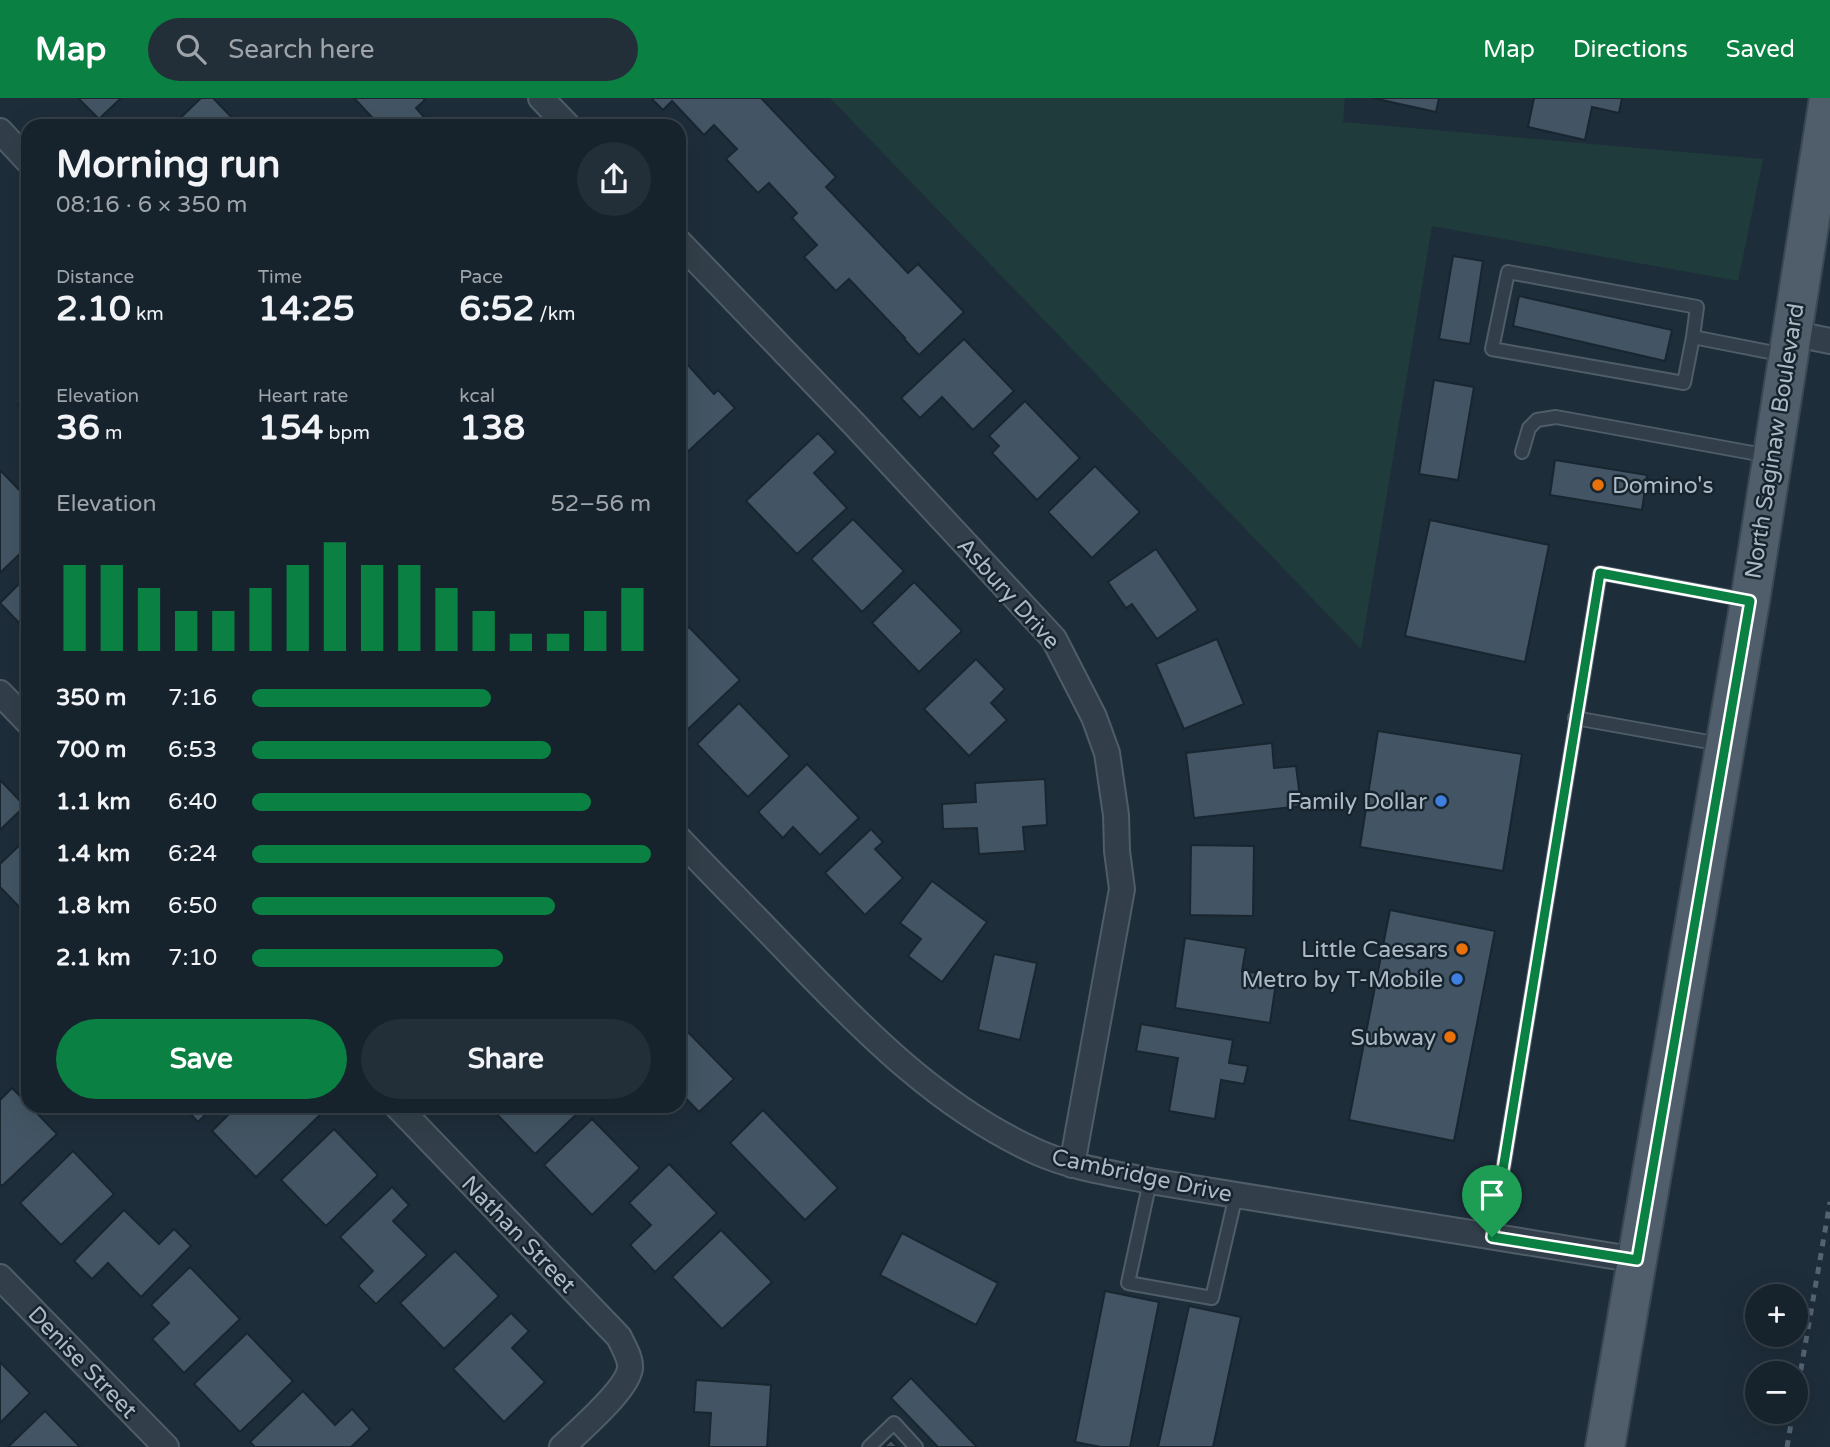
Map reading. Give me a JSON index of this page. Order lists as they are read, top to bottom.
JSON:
{
  "streets": {
    "main road": ["North Saginaw Boulevard"],
    "street": [
      "Asbury Drive",
      "Cambridge Drive",
      "Nathan Street",
      "Denise Street"
    ]
  },
  "crossings": [
    ["North Saginaw Boulevard", "Cambridge Drive"],
    ["Asbury Drive", "Cambridge Drive"]
  ],
  "places": [
    "Domino's",
    "Family Dollar",
    "Little Caesars",
    "Metro by T-Mobile",
    "Subway"
  ],
  "page": {
    "header": "Map",
    "search": "Search here",
    "nav": ["Map", "Directions", "Saved"],
    "heading": ["Morning run", "08:16 · 6 × 350 m"],
    "stats": [
      ["Distance", "2.10 km"],
      ["Time", "14:25"],
      ["Pace", "6:52 /km"],
      ["Elevation", "36 m"],
      ["Heart rate", "154 bpm"],
      ["kcal", "138"]
    ],
    "chart": ["Elevation", "52–56 m"],
    "list": [
      {
        "name": "350 m",
        "note": "7:16"
      },
      {
        "name": "700 m",
        "note": "6:53"
      },
      {
        "name": "1.1 km",
        "note": "6:40"
      },
      {
        "name": "1.4 km",
        "note": "6:24"
      },
      {
        "name": "1.8 km",
        "note": "6:50"
      },
      {
        "name": "2.1 km",
        "note": "7:10"
      }
    ],
    "buttons": ["Save", "Share"],
    "map_buttons": ["+", "−"]
  }
}
